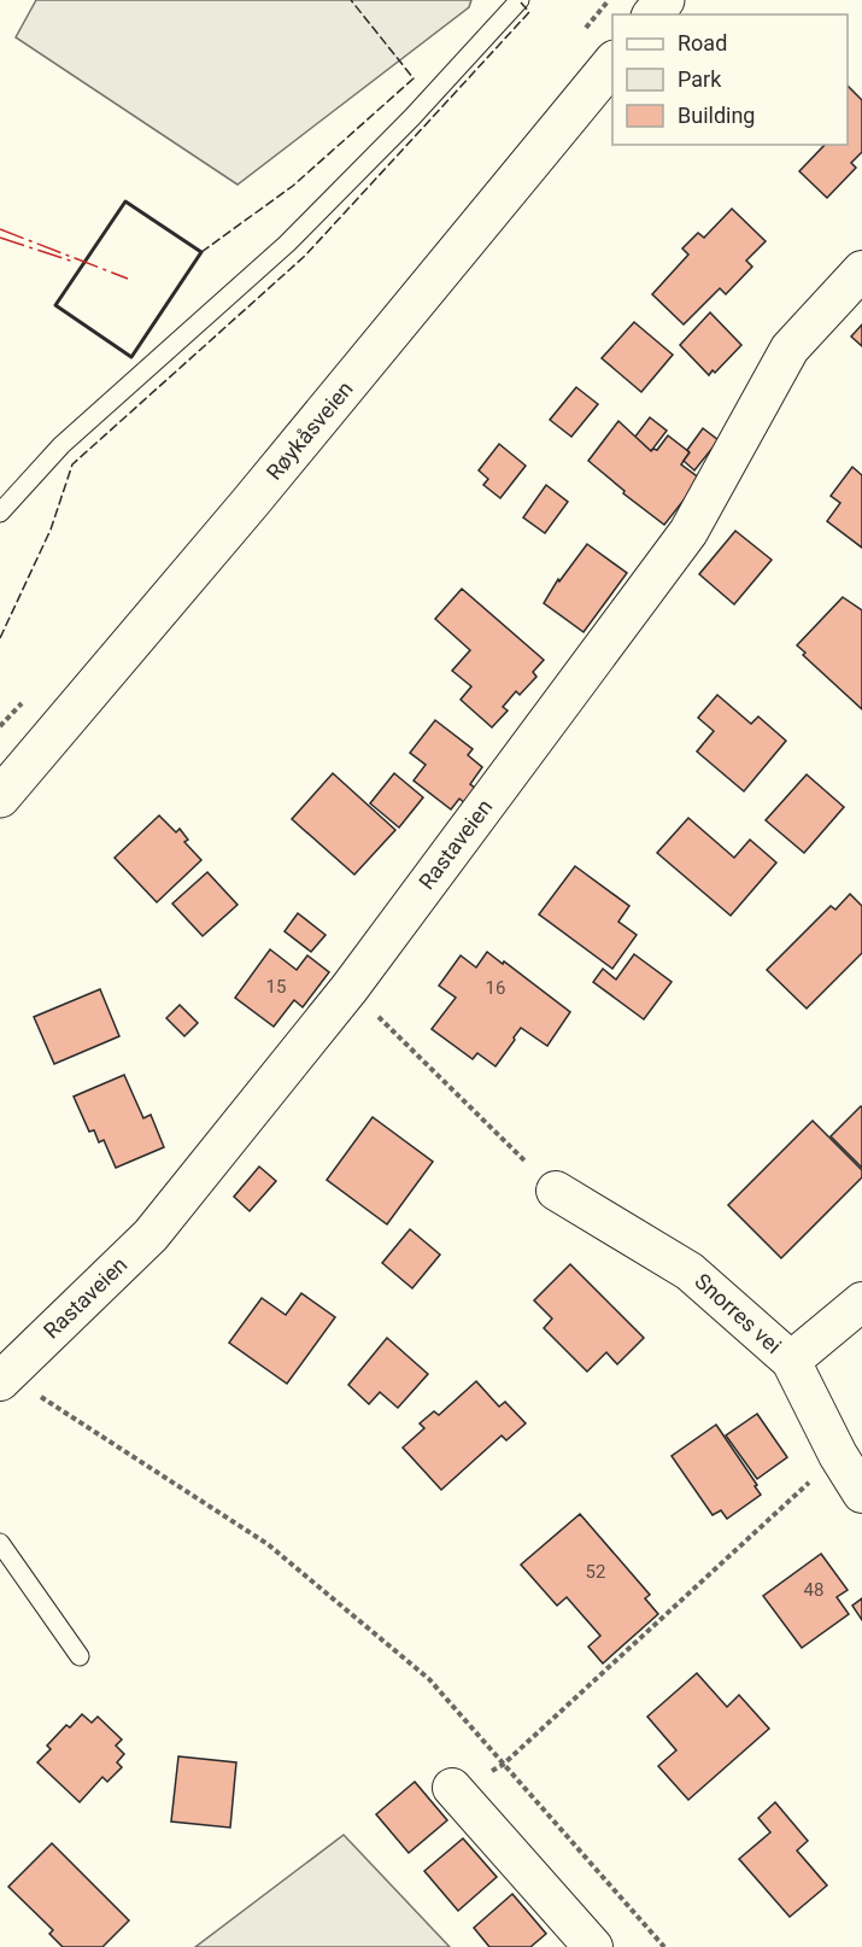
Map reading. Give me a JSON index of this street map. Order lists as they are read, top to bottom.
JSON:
{
  "streets": {
    "main road": ["Røykåsveien"],
    "street": ["Rastaveien", "Snorres vei"]
  },
  "house_numbers": [
    "15",
    "16",
    "52",
    "48"
  ],
  "legend": ["Road", "Park", "Building"]
}
